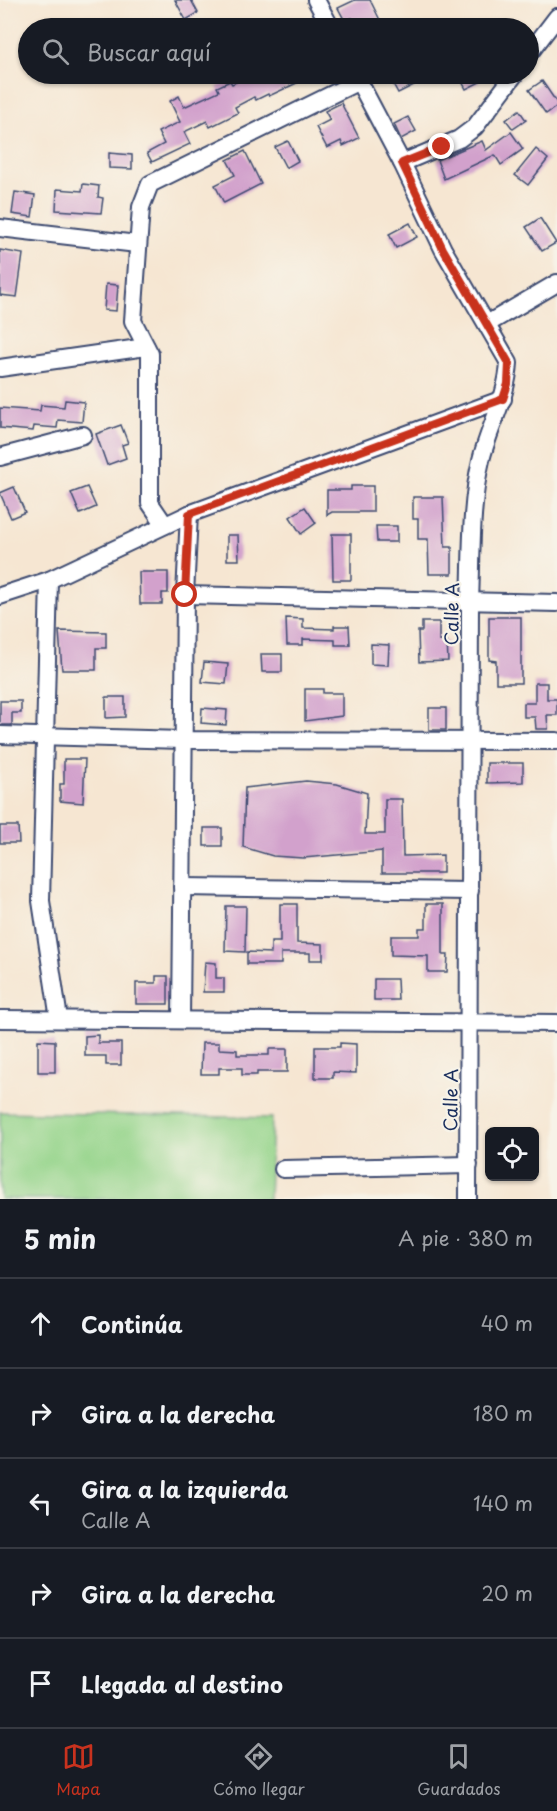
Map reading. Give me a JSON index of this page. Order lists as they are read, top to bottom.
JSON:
{
  "streets": {
    "street": ["Calle A"]
  },
  "page": {
    "search": "Buscar aquí",
    "heading": ["5 min", "A pie · 380 m"],
    "list": [
      ["Continúa", "40 m"],
      ["Gira a la derecha", "180 m"],
      ["Gira a la izquierda", "Calle A", "140 m"],
      ["Gira a la derecha", "20 m"],
      "Llegada al destino"
    ],
    "nav": ["Mapa", "Cómo llegar", "Guardados"]
  }
}
